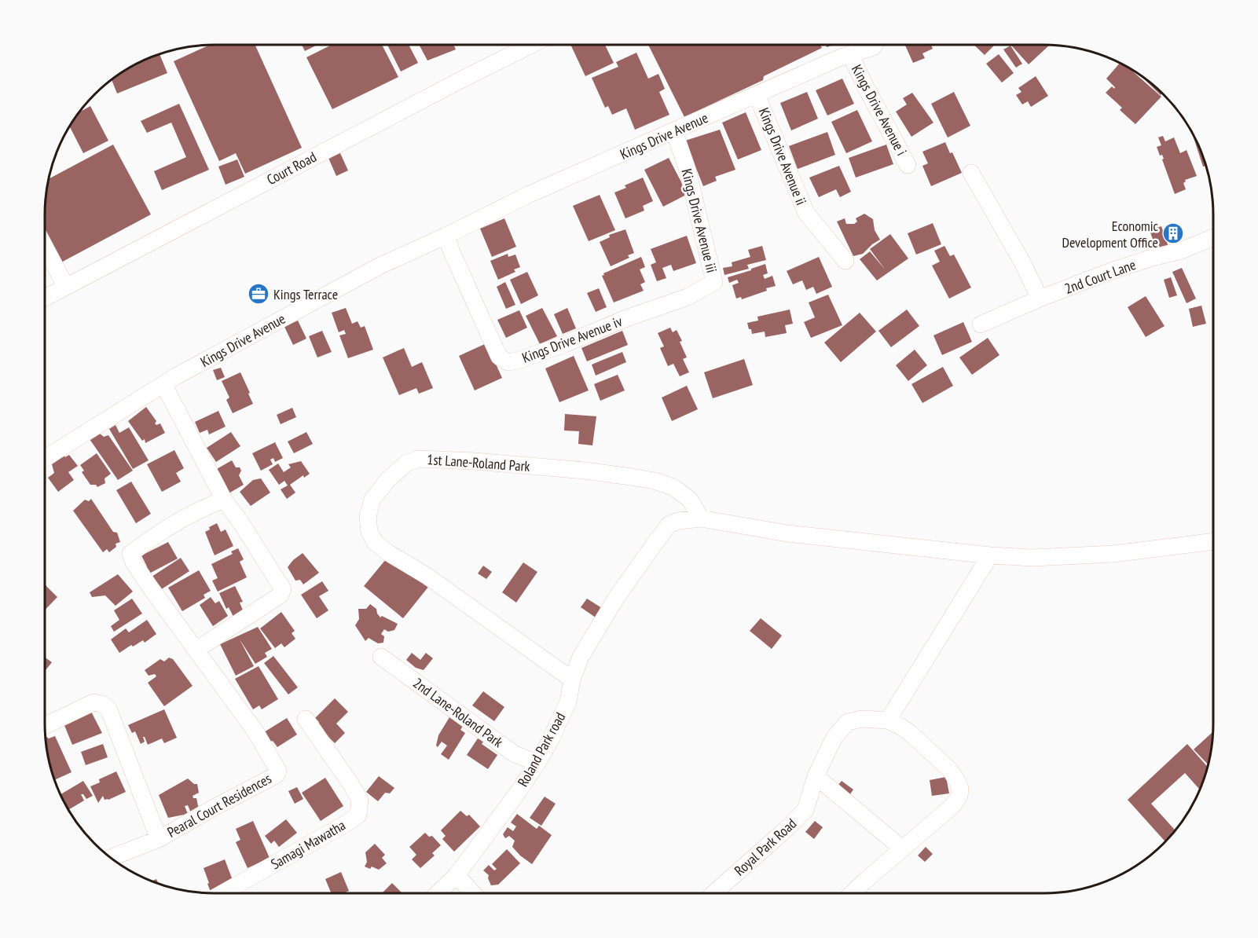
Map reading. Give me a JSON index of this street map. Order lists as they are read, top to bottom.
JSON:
{
  "streets": {
    "street": [
      "Kings Drive Avenue i",
      "Kings Drive Avenue",
      "Kings Drive Avenue ii",
      "Court Road",
      "Kings Drive Avenue iii",
      "2nd Court Lane",
      "Kings Drive Avenue iv",
      "1st Lane-Roland Park",
      "2nd Lane-Roland Park",
      "Roland Park road",
      "Pearal Court Residences",
      "Samagi Mawatha",
      "Royal Park Road"
    ]
  },
  "crossings": [
    ["Kings Drive Avenue i", "Kings Drive Avenue"],
    ["Kings Drive Avenue", "Kings Drive Avenue ii"],
    ["Kings Drive Avenue", "Kings Drive Avenue iii"],
    ["Kings Drive Avenue", "Kings Drive Avenue iv"],
    ["Kings Drive Avenue iii", "Kings Drive Avenue iv"],
    ["1st Lane-Roland Park", "Roland Park road"],
    ["2nd Lane-Roland Park", "Roland Park road"]
  ],
  "places": {
    "building": ["Economic Development Office"],
    "office": ["Kings Terrace"]
  }
}
